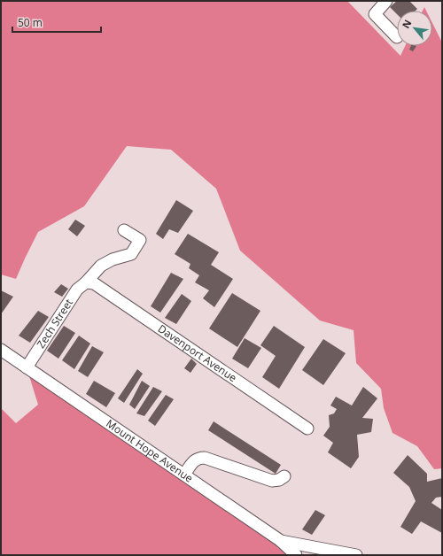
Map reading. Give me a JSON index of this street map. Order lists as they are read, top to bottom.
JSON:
{
  "streets": {
    "street": ["Zech Street", "Davenport Avenue", "Mount Hope Avenue"]
  },
  "crossings": [
    ["Zech Street", "Davenport Avenue"],
    ["Zech Street", "Mount Hope Avenue"]
  ],
  "scale_bar": "50 m",
  "north": "top left"
}
